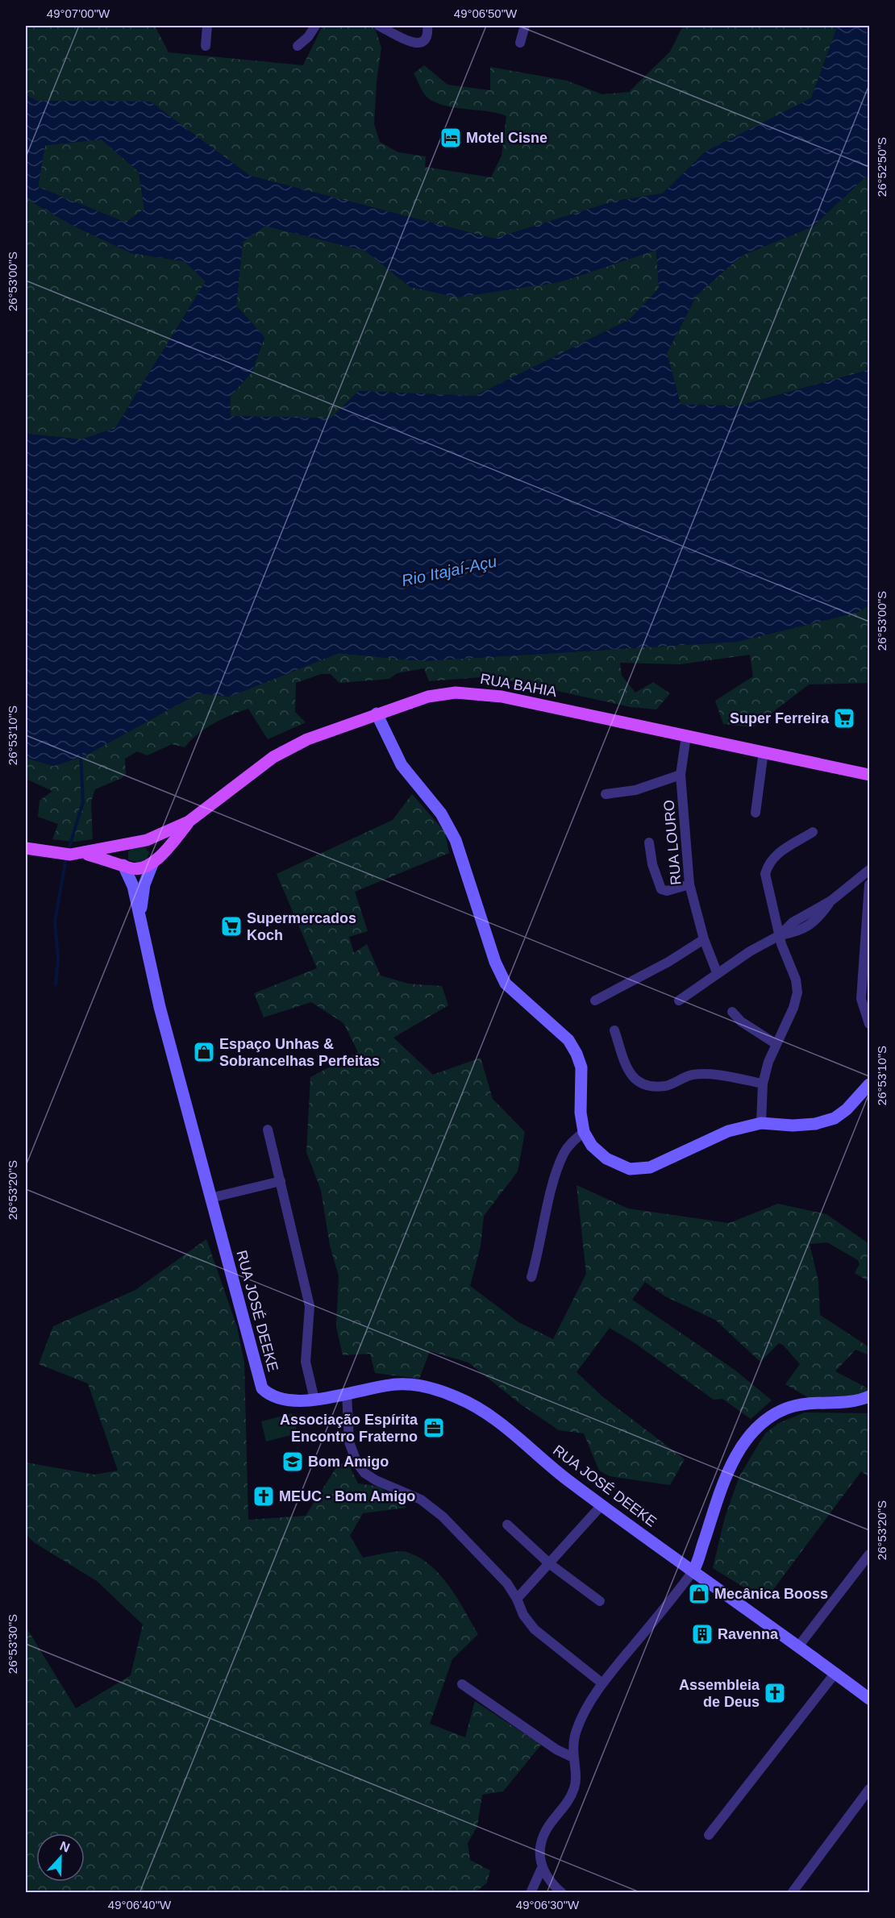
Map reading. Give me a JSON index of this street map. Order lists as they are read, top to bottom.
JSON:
{
  "streets": {
    "main road": ["RUA BAHIA"],
    "street": ["RUA LOURO", "RUA JOSÉ DEEKE"]
  },
  "crossings": [
    ["RUA BAHIA", "RUA LOURO"],
    ["RUA BAHIA", "RUA JOSÉ DEEKE"]
  ],
  "water": ["Rio Itajaí-Açu"],
  "places": {
    "hotel": ["Motel Cisne"],
    "supermarket": ["Super Ferreira", "Supermercados Koch"],
    "shop": ["Espaço Unhas & Sobrancelhas Perfeitas", "Mecânica Booss"],
    "office": ["Associação Espírita Encontro Fraterno"],
    "school or university": ["Bom Amigo"],
    "church": ["MEUC - Bom Amigo", "Assembleia de Deus"],
    "building": ["Ravenna"]
  },
  "north": "top",
  "coordinates": [
    "49°07'00\"W",
    "49°06'50\"W",
    "26°52'50\"S",
    "26°53'00\"S",
    "26°53'10\"S",
    "26°53'20\"S",
    "26°53'30\"S",
    "49°06'40\"W",
    "49°06'30\"W"
  ]
}
